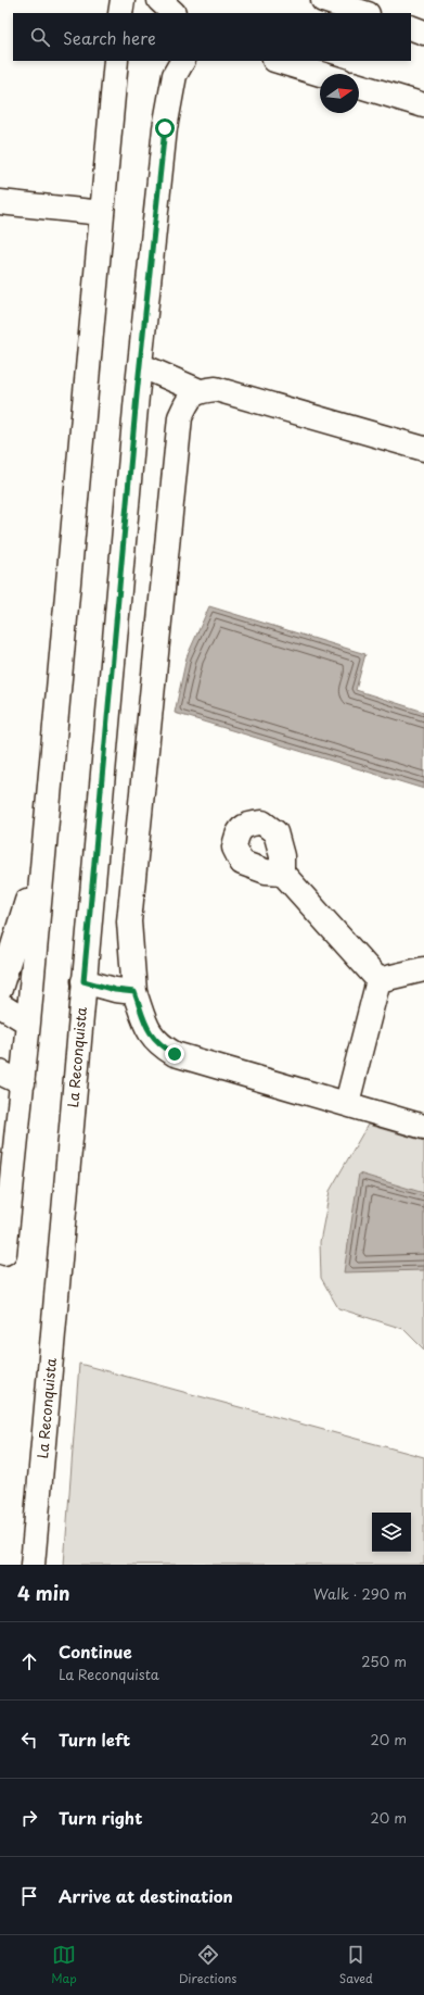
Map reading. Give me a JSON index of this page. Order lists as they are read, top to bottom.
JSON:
{
  "streets": {
    "street": ["La Reconquista"]
  },
  "north": "right",
  "page": {
    "search": "Search here",
    "heading": ["4 min", "Walk · 290 m"],
    "list": [
      ["Continue", "La Reconquista", "250 m"],
      ["Turn left", "20 m"],
      ["Turn right", "20 m"],
      "Arrive at destination"
    ],
    "nav": ["Map", "Directions", "Saved"]
  }
}
